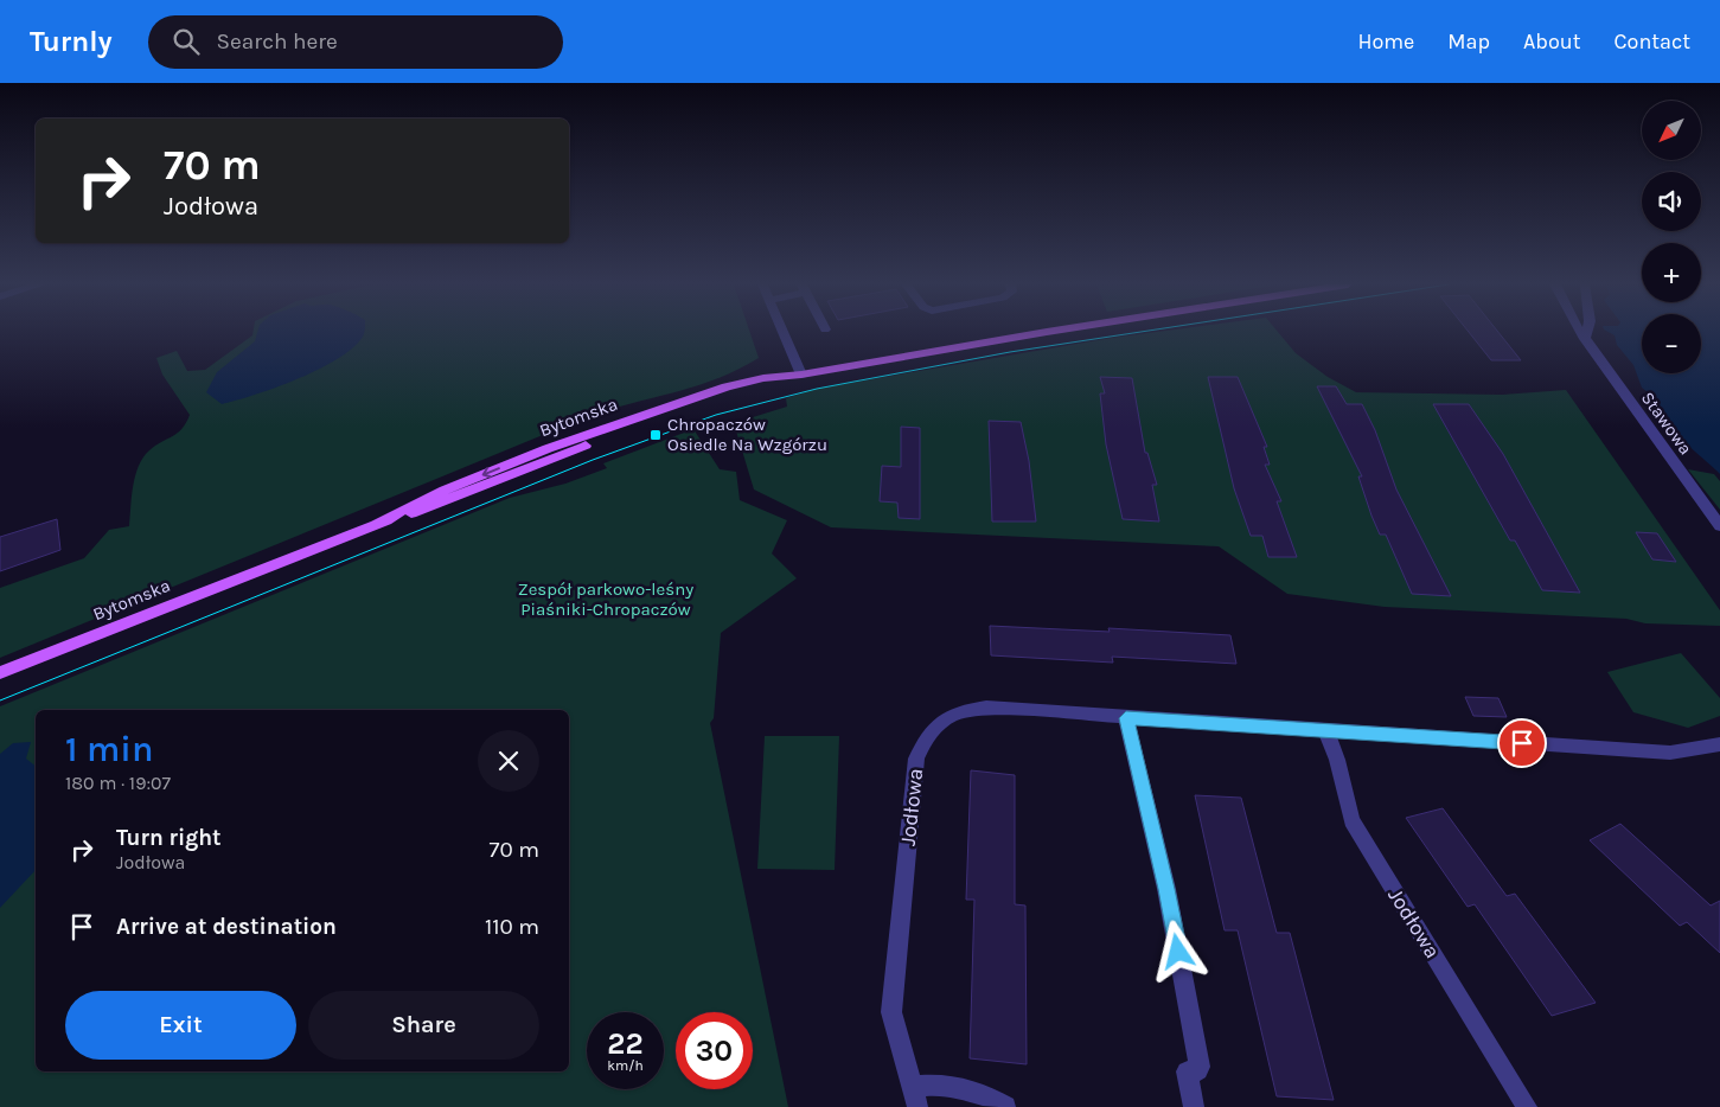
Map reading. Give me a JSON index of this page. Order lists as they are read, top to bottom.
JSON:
{
  "streets": {
    "main road": ["Bytomska"],
    "street": ["Stawowa", "Jodłowa"]
  },
  "parks": ["Zespół parkowo-leśny Piaśniki-Chropaczów"],
  "places": {
    "transit": ["Chropaczów Osiedle Na Wzgórzu"]
  },
  "north": "bottom left",
  "page": {
    "header": "Turnly",
    "search": "Search here",
    "nav": [
      "Home",
      "Map",
      "About",
      "Contact"
    ],
    "map_buttons": ["+", "−"],
    "turn": ["70 m", "Jodłowa"],
    "heading": ["1 min", "180 m · 19:07"],
    "list": [
      {
        "name": "Turn right",
        "note": "Jodłowa",
        "value": "70 m"
      },
      {
        "name": "Arrive at destination",
        "value": "110 m"
      }
    ],
    "buttons": ["Exit", "Share"],
    "speed": "22 km/h",
    "limit": "30"
  }
}
